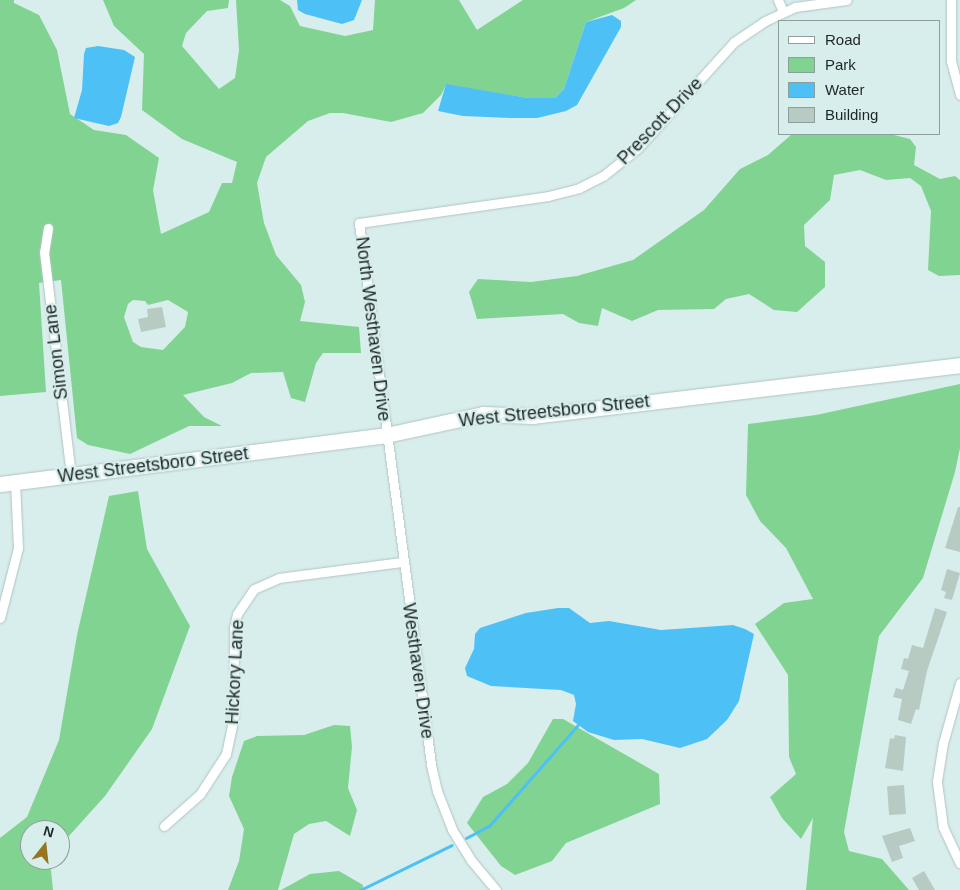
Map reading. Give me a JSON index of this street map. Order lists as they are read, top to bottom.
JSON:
{
  "streets": {
    "main road": ["West Streetsboro Street"],
    "street": [
      "Prescott Drive",
      "North Westhaven Drive",
      "Simon Lane",
      "Westhaven Drive",
      "Hickory Lane"
    ]
  },
  "crossings": [
    ["Prescott Drive", "North Westhaven Drive"],
    ["North Westhaven Drive", "West Streetsboro Street"],
    ["North Westhaven Drive", "Westhaven Drive"],
    ["Simon Lane", "West Streetsboro Street"],
    ["West Streetsboro Street", "Westhaven Drive"],
    ["Westhaven Drive", "Hickory Lane"]
  ],
  "legend": [
    "Road",
    "Park",
    "Water",
    "Building"
  ],
  "north": "top"
}
